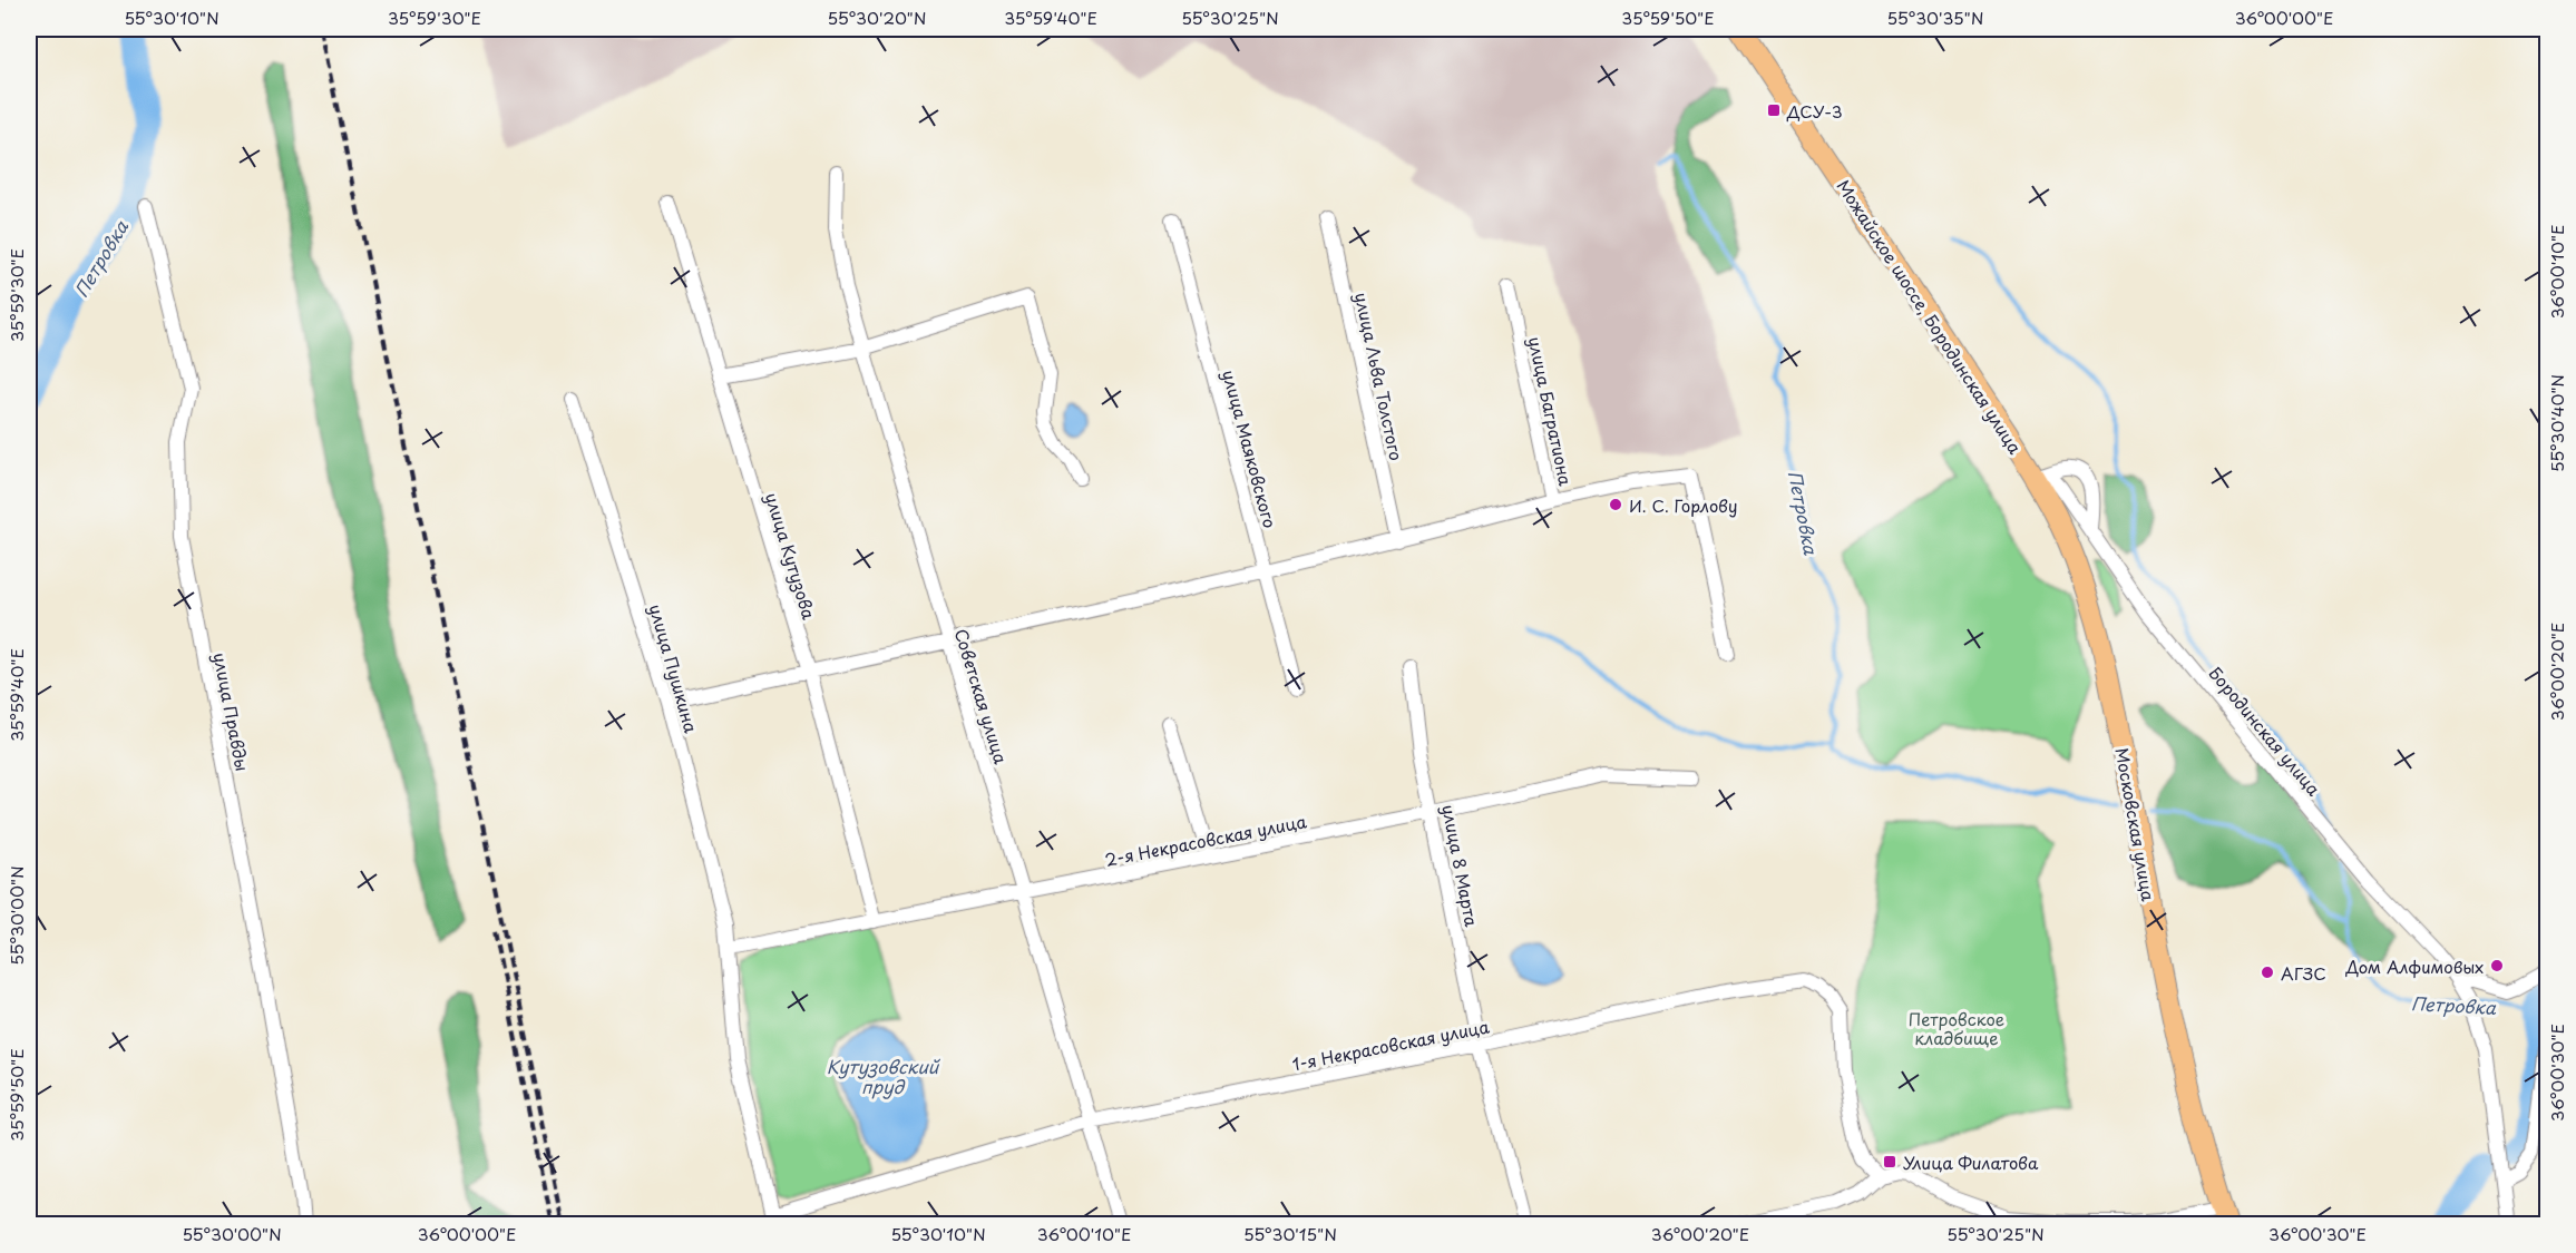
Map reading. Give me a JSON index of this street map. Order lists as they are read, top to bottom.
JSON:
{
  "streets": {
    "main road": ["Можайское шоссе, Бородинская улица", "Московская улица"],
    "street": [
      "улица Льва Толстого",
      "улица Багратиона",
      "улица Маяковского",
      "улица Кутузова",
      "улица Пушкина",
      "Советская улица",
      "улица Правды",
      "Бородинская улица",
      "2-я Некрасовская улица",
      "улица 8 Марта",
      "1-я Некрасовская улица"
    ]
  },
  "crossings": [
    ["Можайское шоссе, Бородинская улица", "Бородинская улица"],
    ["Можайское шоссе, Бородинская улица", "Московская улица"],
    ["улица Кутузова", "2-я Некрасовская улица"],
    ["улица Пушкина", "2-я Некрасовская улица"],
    ["улица Пушкина", "1-я Некрасовская улица"],
    ["Советская улица", "2-я Некрасовская улица"],
    ["Советская улица", "1-я Некрасовская улица"],
    ["2-я Некрасовская улица", "улица 8 Марта"],
    ["улица 8 Марта", "1-я Некрасовская улица"]
  ],
  "water": ["Петровка", "Кутузовский пруд"],
  "parks": ["Петровское кладбище"],
  "places": {
    "transit": ["ДСУ-3", "Улица Филатова"],
    "other": ["И. С. Горлову", "Дом Алфимовых", "АГЗС"]
  },
  "coordinates": [
    "55°30'10\"N",
    "35°59'30\"E",
    "55°30'20\"N",
    "35°59'40\"E",
    "55°30'25\"N",
    "35°59'50\"E",
    "55°30'35\"N",
    "36°00'00\"E",
    "36°00'10\"E",
    "55°30'40\"N",
    "36°00'20\"E",
    "55°30'00\"N",
    "36°00'30\"E",
    "55°30'15\"N"
  ]
}
